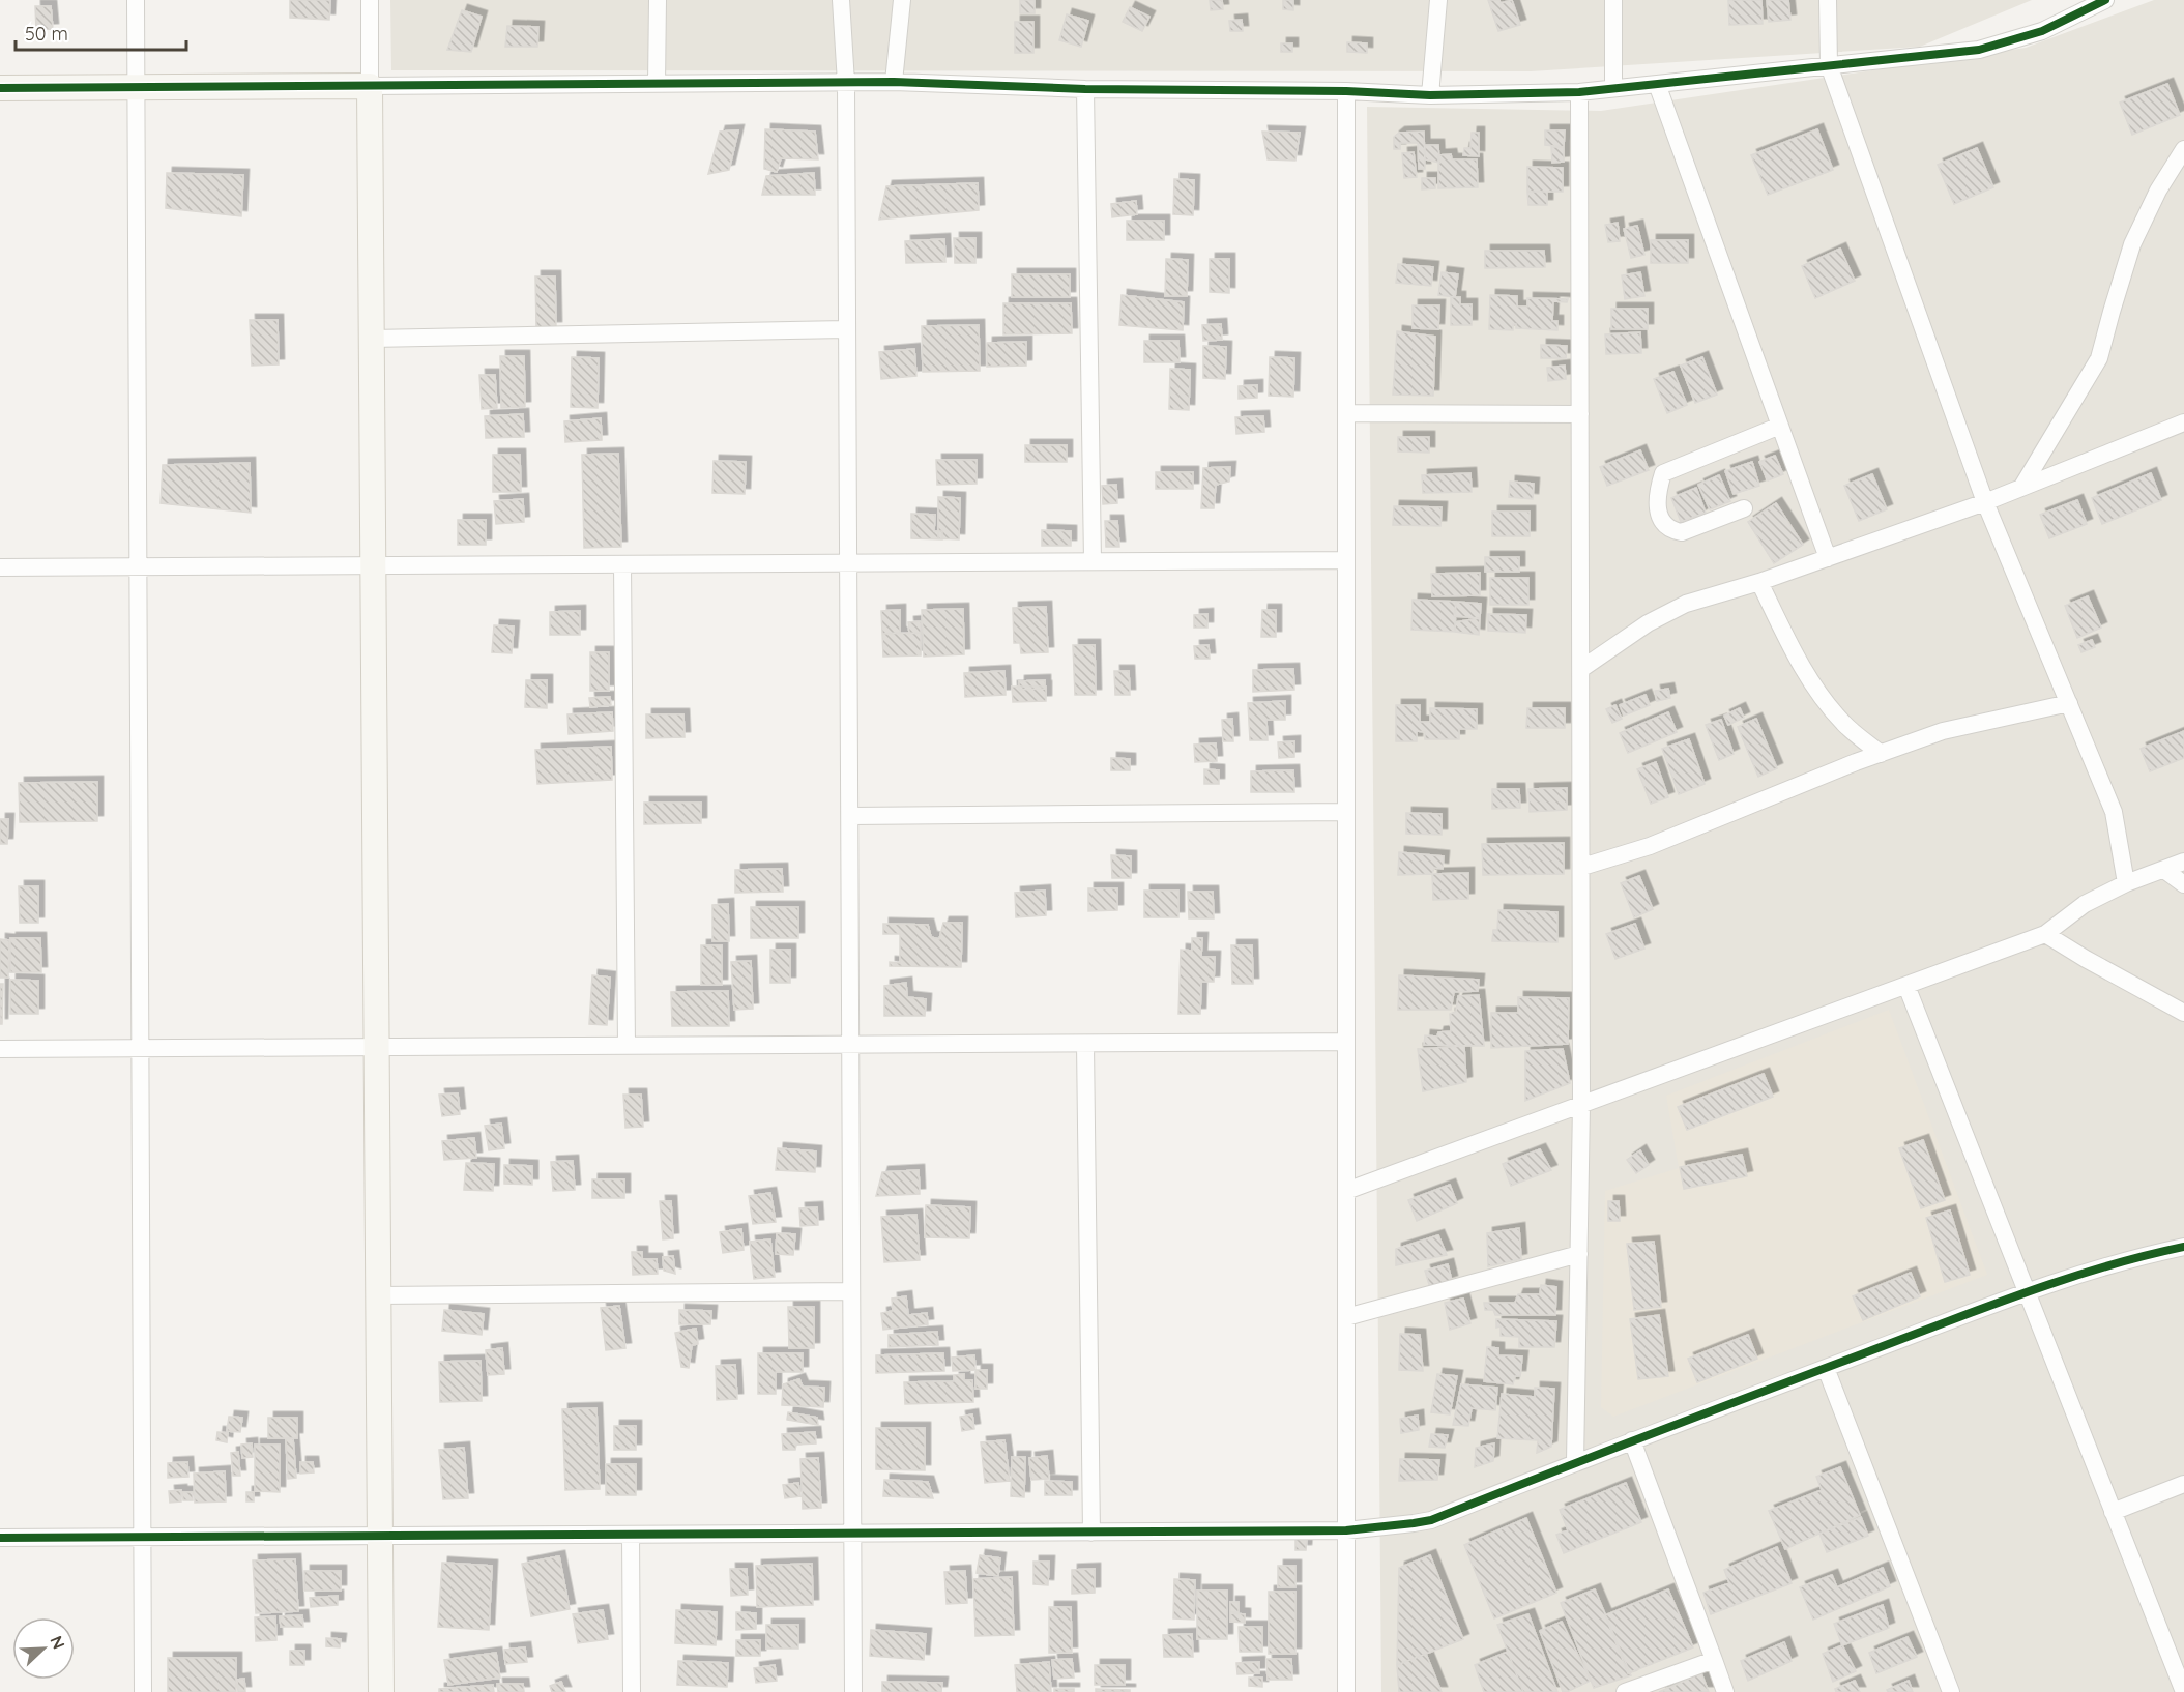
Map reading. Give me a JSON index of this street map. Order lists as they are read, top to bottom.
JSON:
{
  "scale_bar": "50 m",
  "north": "top right"
}
